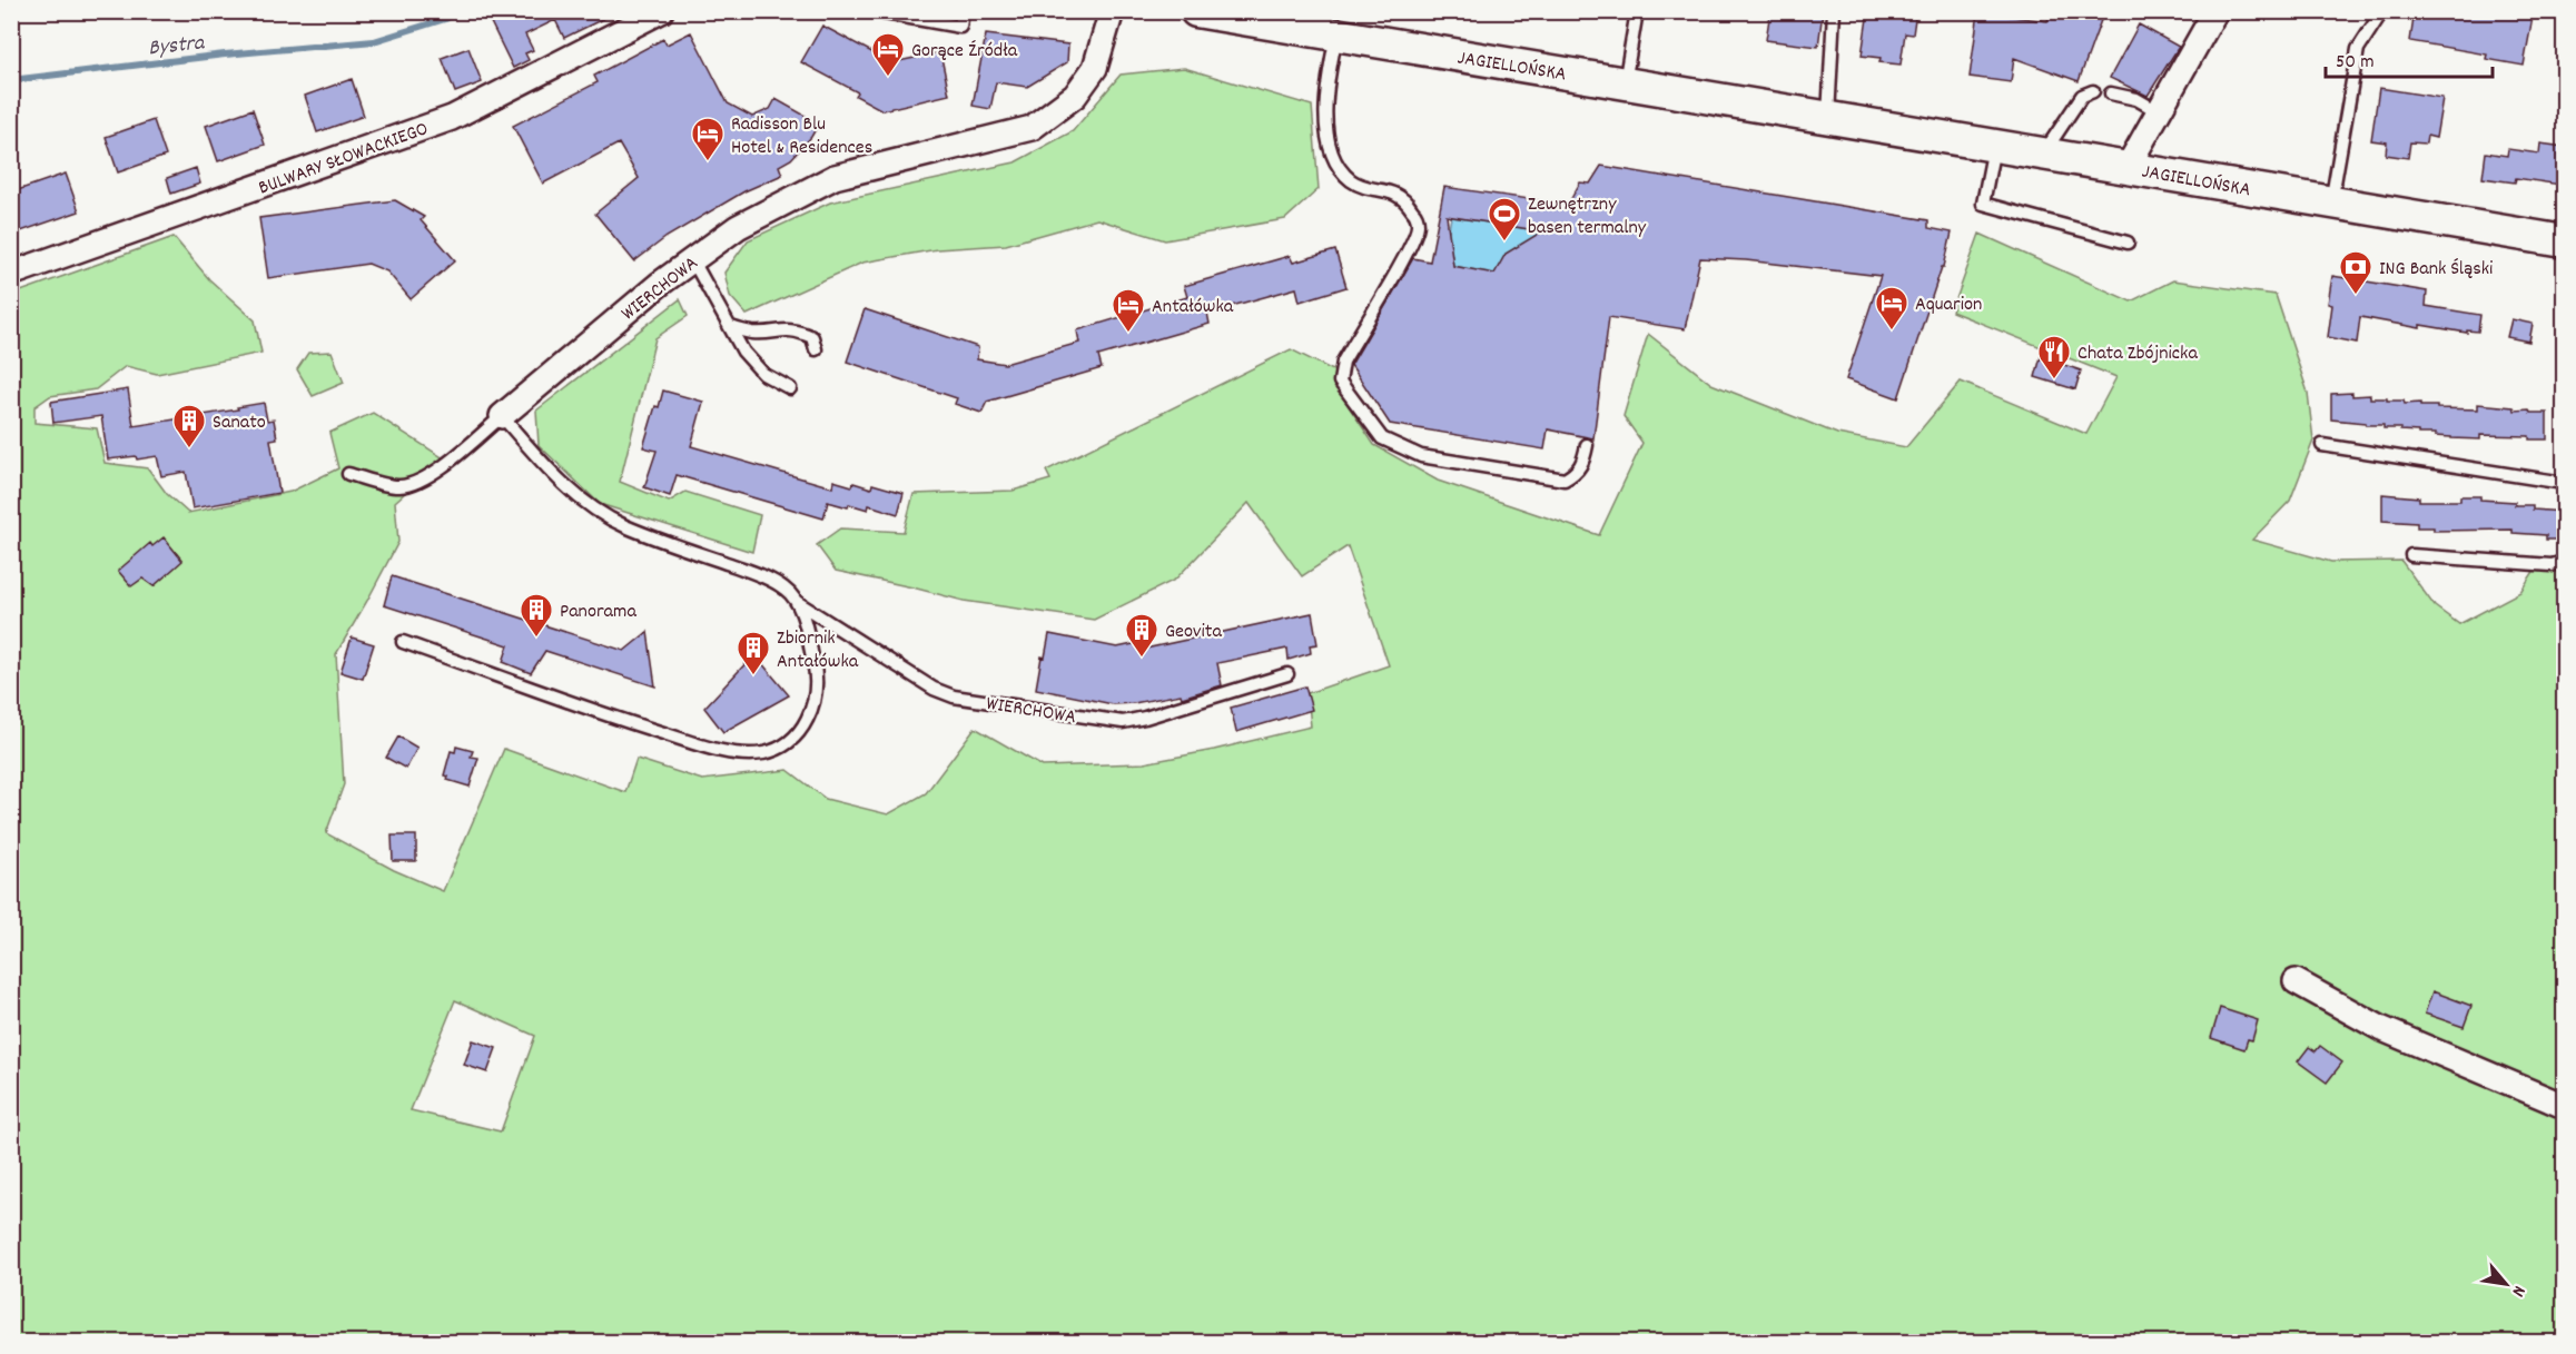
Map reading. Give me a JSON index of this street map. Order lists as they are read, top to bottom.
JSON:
{
  "streets": {
    "street": ["JAGIELLOŃSKA", "BULWARY SŁOWACKIEGO", "WIERCHOWA"]
  },
  "water": ["Bystra"],
  "places": {
    "hotel": [
      "Gorące Źródła",
      "Radisson Blu Hotel & Residences",
      "Aquarion",
      "Antałówka"
    ],
    "sports": ["Zewnętrzny basen termalny"],
    "bank": ["ING Bank Śląski"],
    "restaurant": ["Chata Zbójnicka"],
    "building": [
      "Sanato",
      "Panorama",
      "Geovita",
      "Zbiornik Antałówka"
    ]
  },
  "scale_bar": "50 m",
  "north": "bottom right"
}
